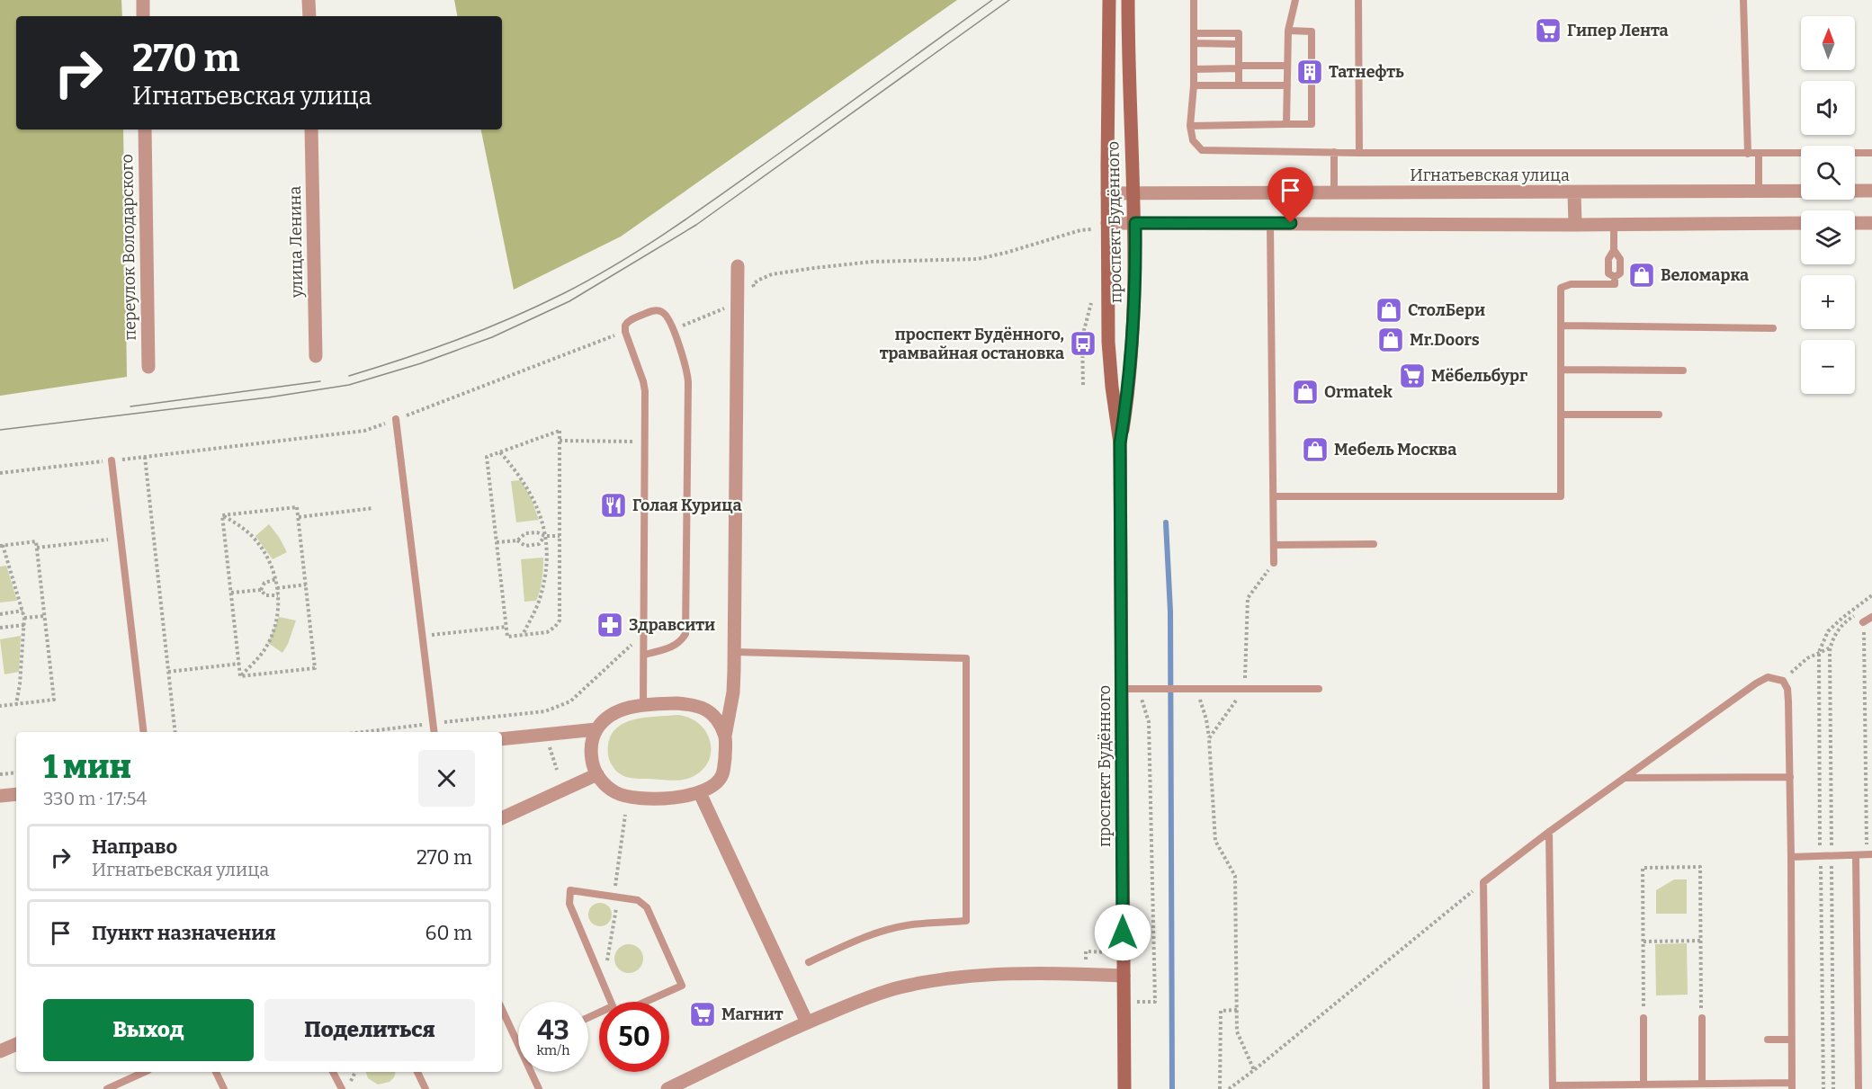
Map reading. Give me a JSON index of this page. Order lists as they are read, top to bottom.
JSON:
{
  "streets": {
    "main road": ["проспект Будённого"],
    "street": ["Игнатьевская улица", "улица Ленина", "переулок Володарского"]
  },
  "crossings": [
    ["Игнатьевская улица", "проспект Будённого"]
  ],
  "places": {
    "supermarket": ["Гипер Лента", "Мёбельбург", "Магнит"],
    "building": ["Татнефть"],
    "shop": [
      "Веломарка",
      "СтолБери",
      "Mr.Doors",
      "Ormatek",
      "Мебель Москва"
    ],
    "bus stop": ["проспект Будённого, трамвайная остановка"],
    "restaurant": ["Голая Курица"],
    "pharmacy": ["Здравсити"]
  },
  "north": "top",
  "page": {
    "map_buttons": ["+", "−"],
    "turn": ["270 m", "Игнатьевская улица"],
    "heading": ["1 мин", "330 m · 17:54"],
    "list": [
      {
        "name": "Направо",
        "note": "Игнатьевская улица",
        "value": "270 m"
      },
      {
        "name": "Пункт назначения",
        "value": "60 m"
      }
    ],
    "buttons": ["Выход", "Поделиться"],
    "speed": "43 km/h",
    "limit": "50"
  }
}
